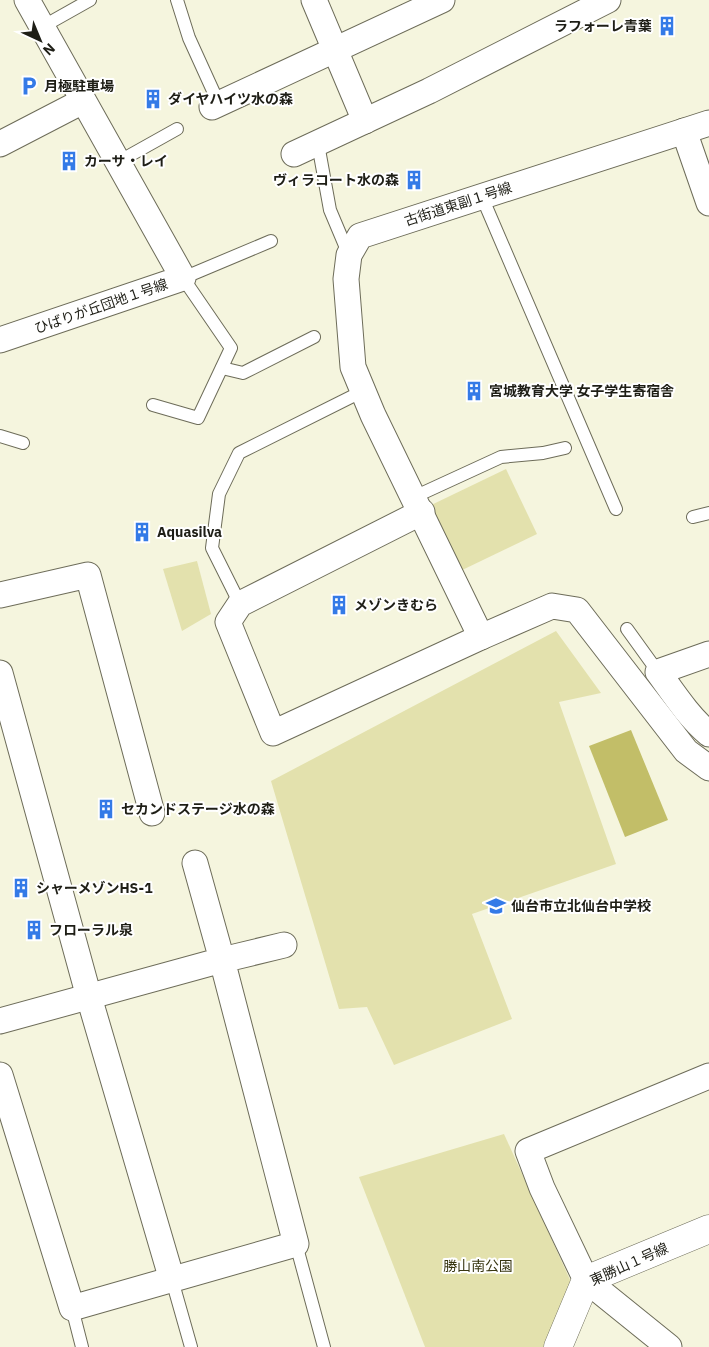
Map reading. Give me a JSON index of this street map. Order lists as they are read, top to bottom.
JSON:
{
  "streets": {
    "street": ["古街道東副１号線", "ひばりが丘団地１号線", "東勝山１号線"]
  },
  "parks": ["勝山南公園"],
  "places": {
    "building": [
      "ラフォーレ青葉",
      "ダイヤハイツ水の森",
      "カーサ・レイ",
      "ヴィラコート水の森",
      "宮城教育大学 女子学生寄宿舎",
      "Aquasilva",
      "メゾンきむら",
      "セカンドステージ水の森",
      "シャーメゾンHS-1",
      "フローラル泉"
    ],
    "parking": ["月極駐車場"],
    "school or university": ["仙台市立北仙台中学校"]
  },
  "north": "bottom right"
}
